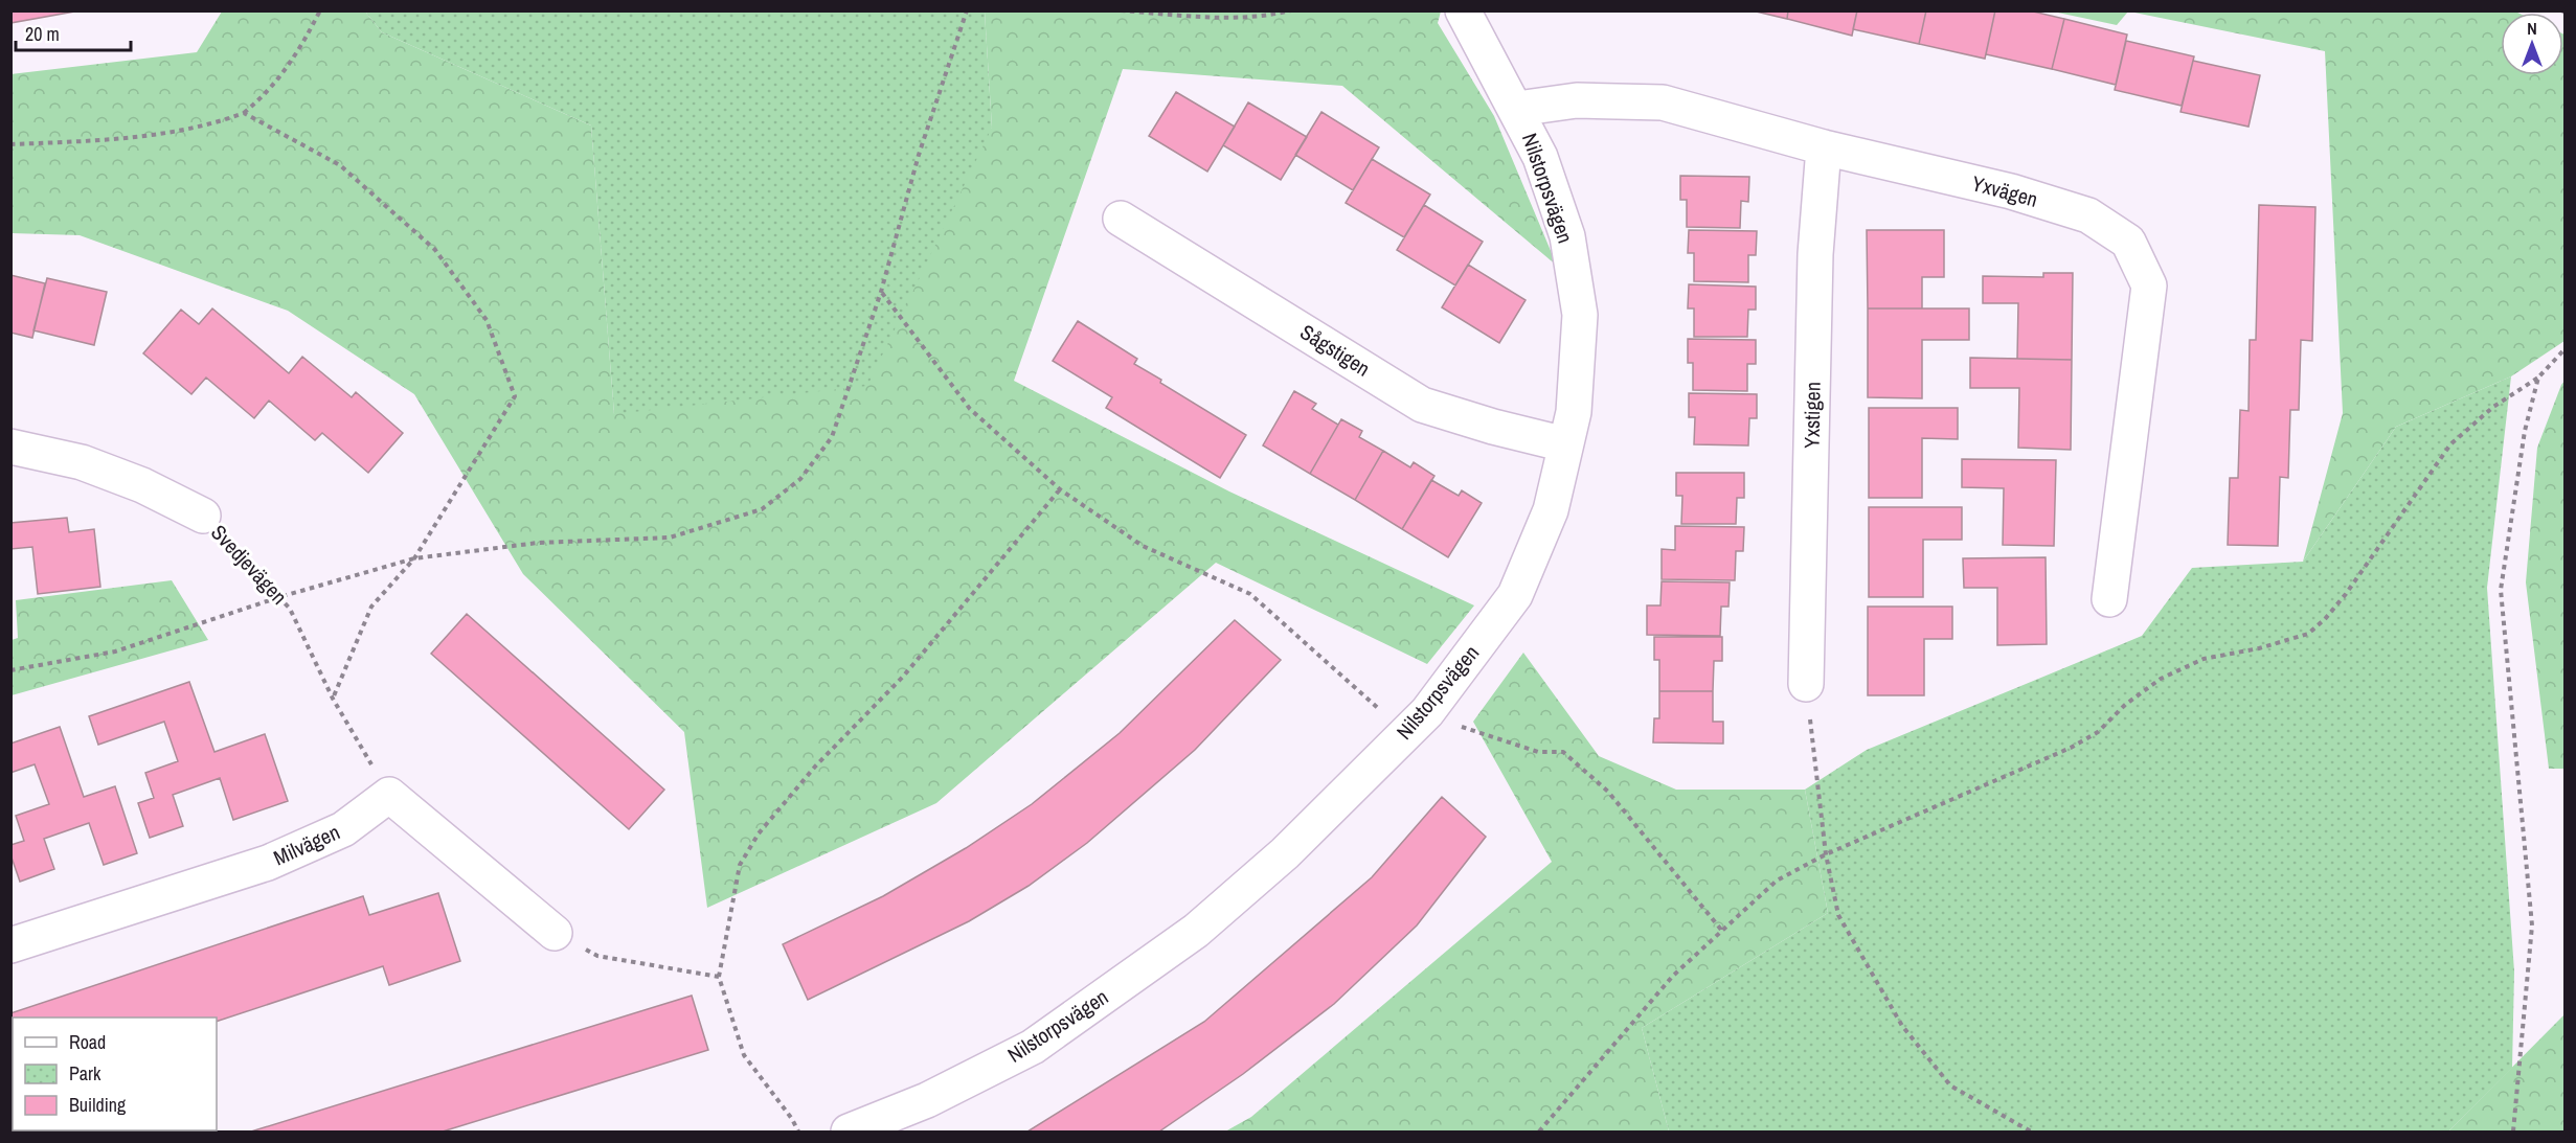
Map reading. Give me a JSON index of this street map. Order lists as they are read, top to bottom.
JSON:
{
  "streets": {
    "street": [
      "Nilstorpsvägen",
      "Yxvägen",
      "Sågstigen",
      "Yxstigen",
      "Svedjevägen",
      "Milvägen"
    ]
  },
  "crossings": [
    ["Nilstorpsvägen", "Yxvägen"],
    ["Nilstorpsvägen", "Sågstigen"],
    ["Yxvägen", "Yxstigen"],
    ["Svedjevägen", "Milvägen"]
  ],
  "legend": ["Road", "Park", "Building"],
  "scale_bar": "20 m",
  "north": "top"
}
